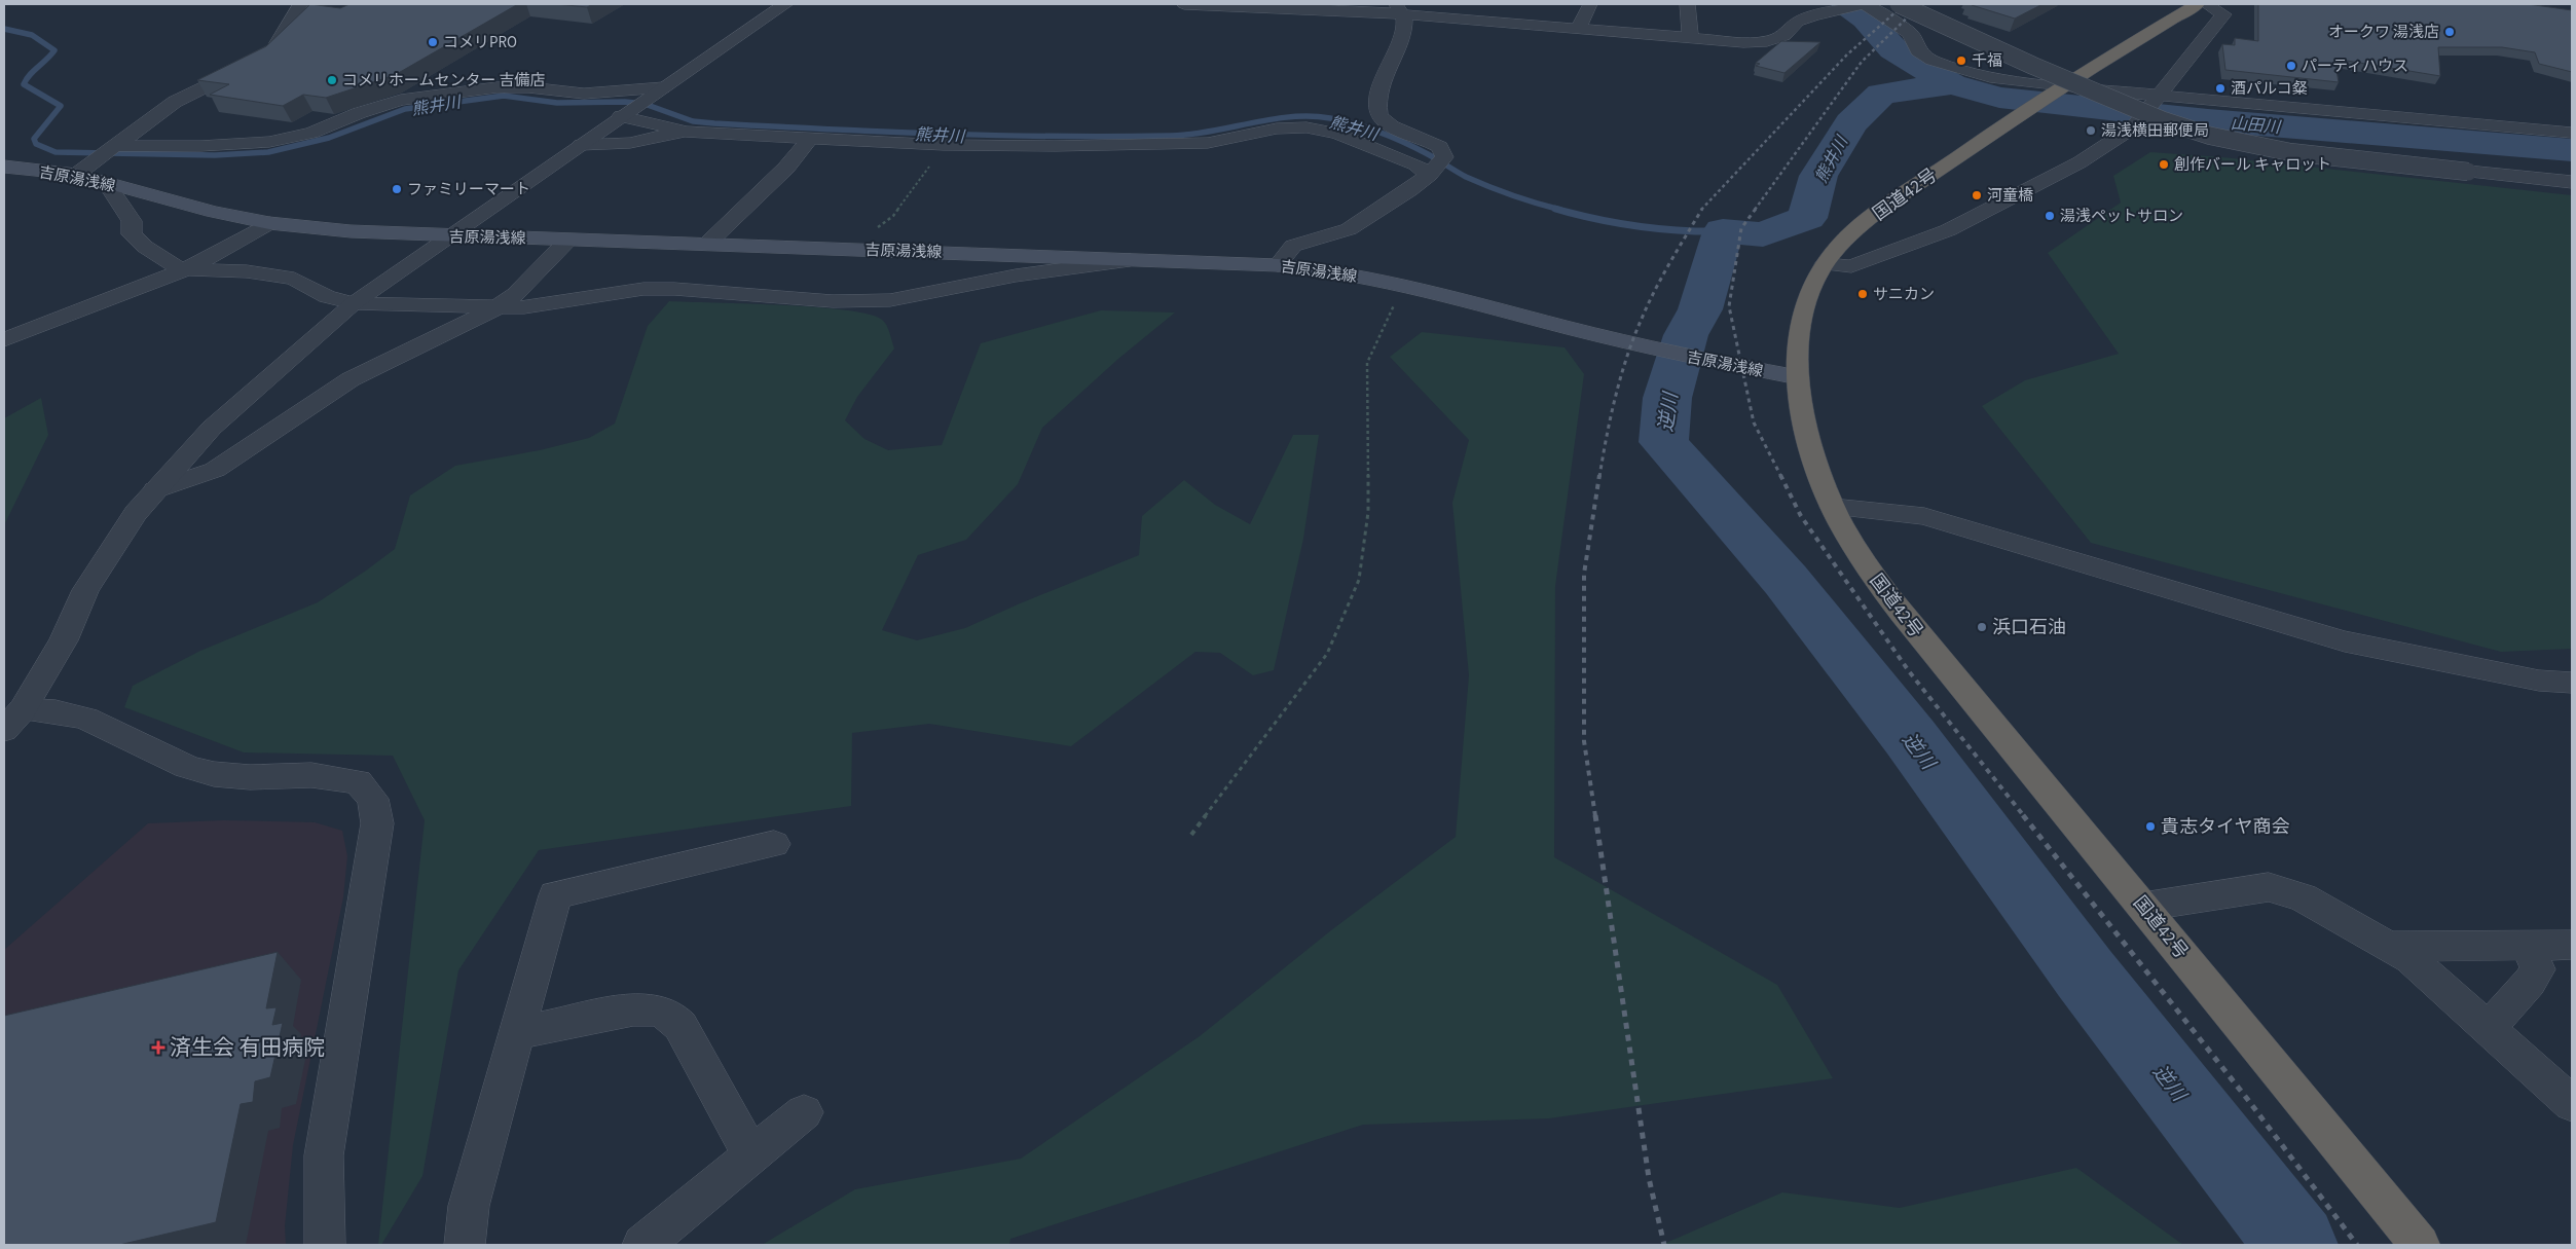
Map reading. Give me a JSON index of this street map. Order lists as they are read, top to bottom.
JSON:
{
  "streets": {
    "highway": ["国道42号"],
    "main road": ["吉原湯浅線"]
  },
  "crossings": [
    ["吉原湯浅線", "国道42号"]
  ],
  "water": ["熊井川", "山田川", "逆川"],
  "places": {
    "other": [
      "オークワ 湯浅店",
      "コメリPRO",
      "千福",
      "パーティハウス",
      "コメリホームセンター 吉備店",
      "酒パルコ粲",
      "湯浅横田郵便局",
      "創作バール キャロット",
      "ファミリーマート",
      "河童橋",
      "湯浅ペットサロン",
      "サニカン",
      "浜口石油",
      "貴志タイヤ商会"
    ],
    "health": ["済生会 有田病院"]
  }
}
